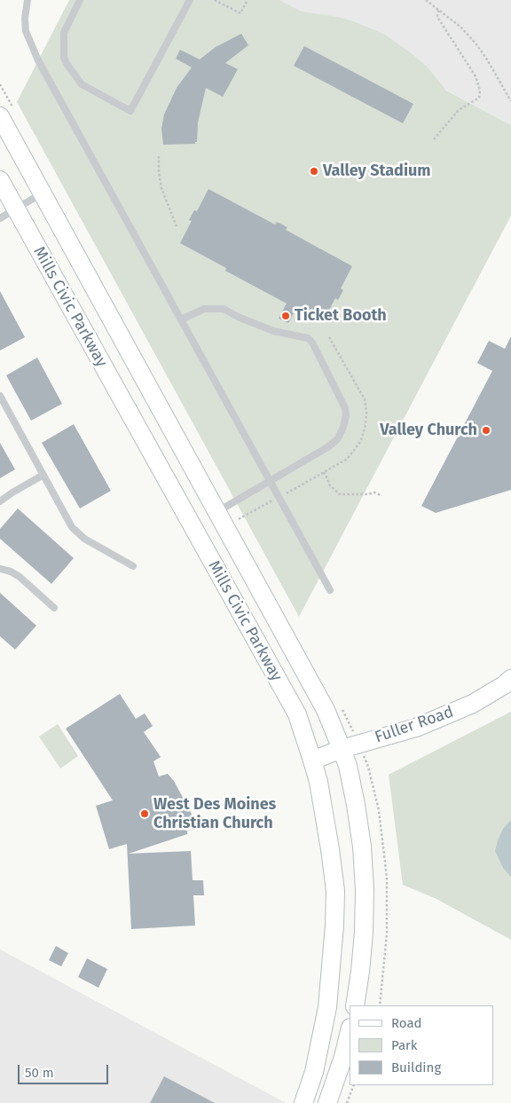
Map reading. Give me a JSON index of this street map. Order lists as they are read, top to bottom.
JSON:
{
  "streets": {
    "main road": ["Mills Civic Parkway", "Fuller Road"]
  },
  "crossings": [
    ["Mills Civic Parkway", "Fuller Road"]
  ],
  "places": [
    "Valley Stadium",
    "Ticket Booth",
    "Valley Church",
    "West Des Moines Christian Church"
  ],
  "legend": ["Road", "Park", "Building"],
  "scale_bar": "50 m"
}
